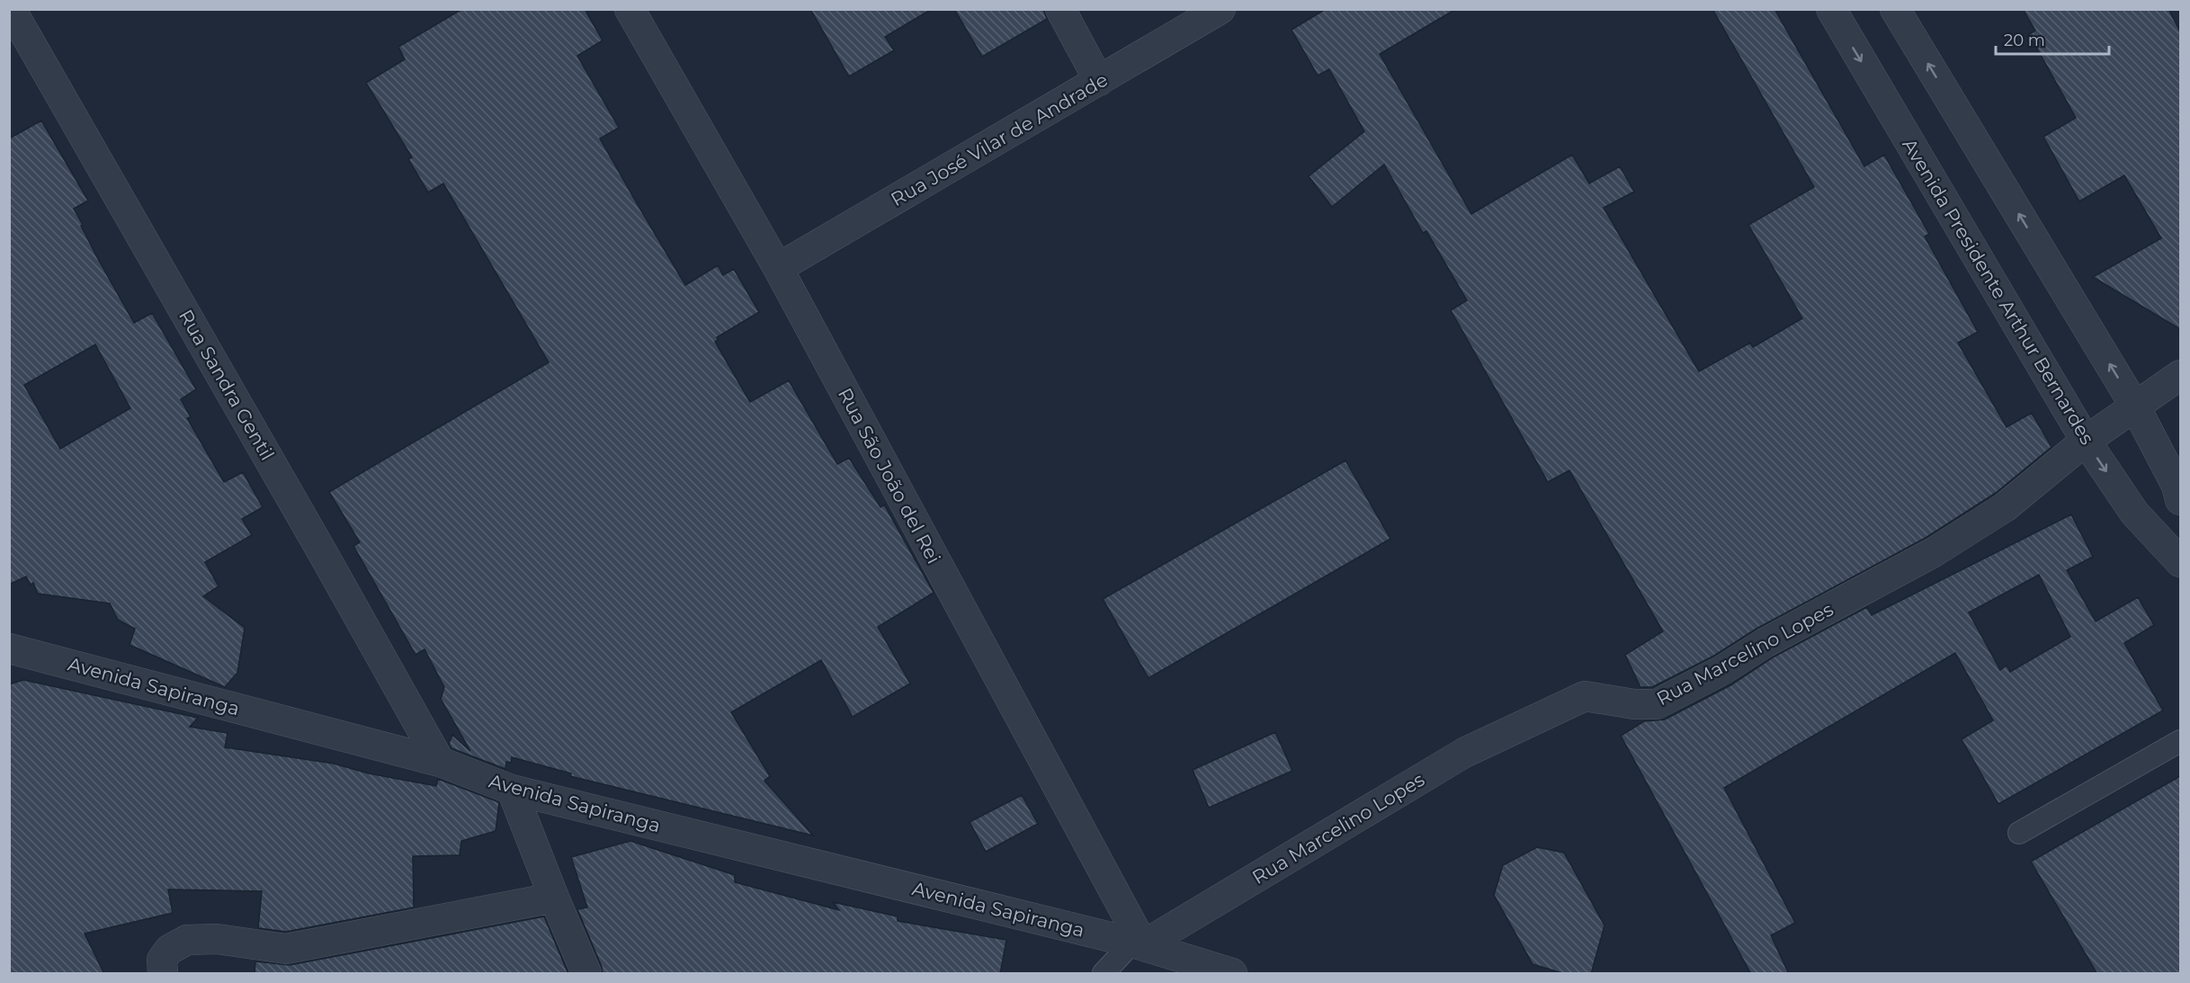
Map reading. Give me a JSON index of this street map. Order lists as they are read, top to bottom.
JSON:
{
  "streets": {
    "street": [
      "Rua José Vilar de Andrade",
      "Avenida Presidente Arthur Bernardes",
      "Rua Sandra Gentil",
      "Rua São João del Rei",
      "Rua Marcelino Lopes",
      "Avenida Sapiranga"
    ]
  },
  "crossings": [
    ["Rua José Vilar de Andrade", "Rua São João del Rei"],
    ["Avenida Presidente Arthur Bernardes", "Rua Marcelino Lopes"],
    ["Rua Sandra Gentil", "Avenida Sapiranga"],
    ["Rua São João del Rei", "Rua Marcelino Lopes"],
    ["Rua São João del Rei", "Avenida Sapiranga"],
    ["Rua Marcelino Lopes", "Avenida Sapiranga"]
  ],
  "scale_bar": "20 m"
}
